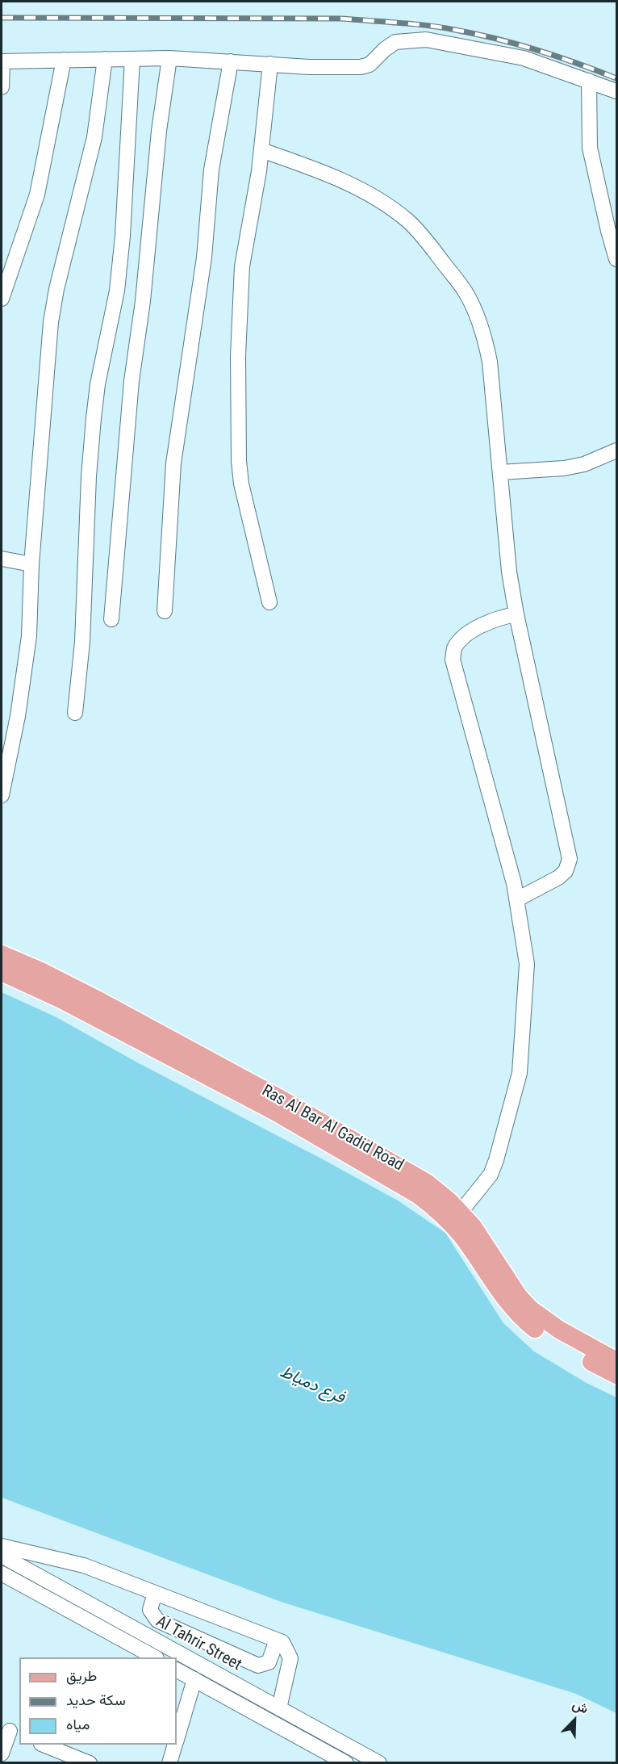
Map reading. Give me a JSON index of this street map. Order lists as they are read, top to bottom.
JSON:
{
  "streets": {
    "main road": ["Ras Al Bar Al Gadid Road"],
    "street": ["Al Tahrir Street"]
  },
  "water": ["فرع دمياط"],
  "legend": ["طريق", "سكة حديد", "مياه"],
  "north": "top right"
}
